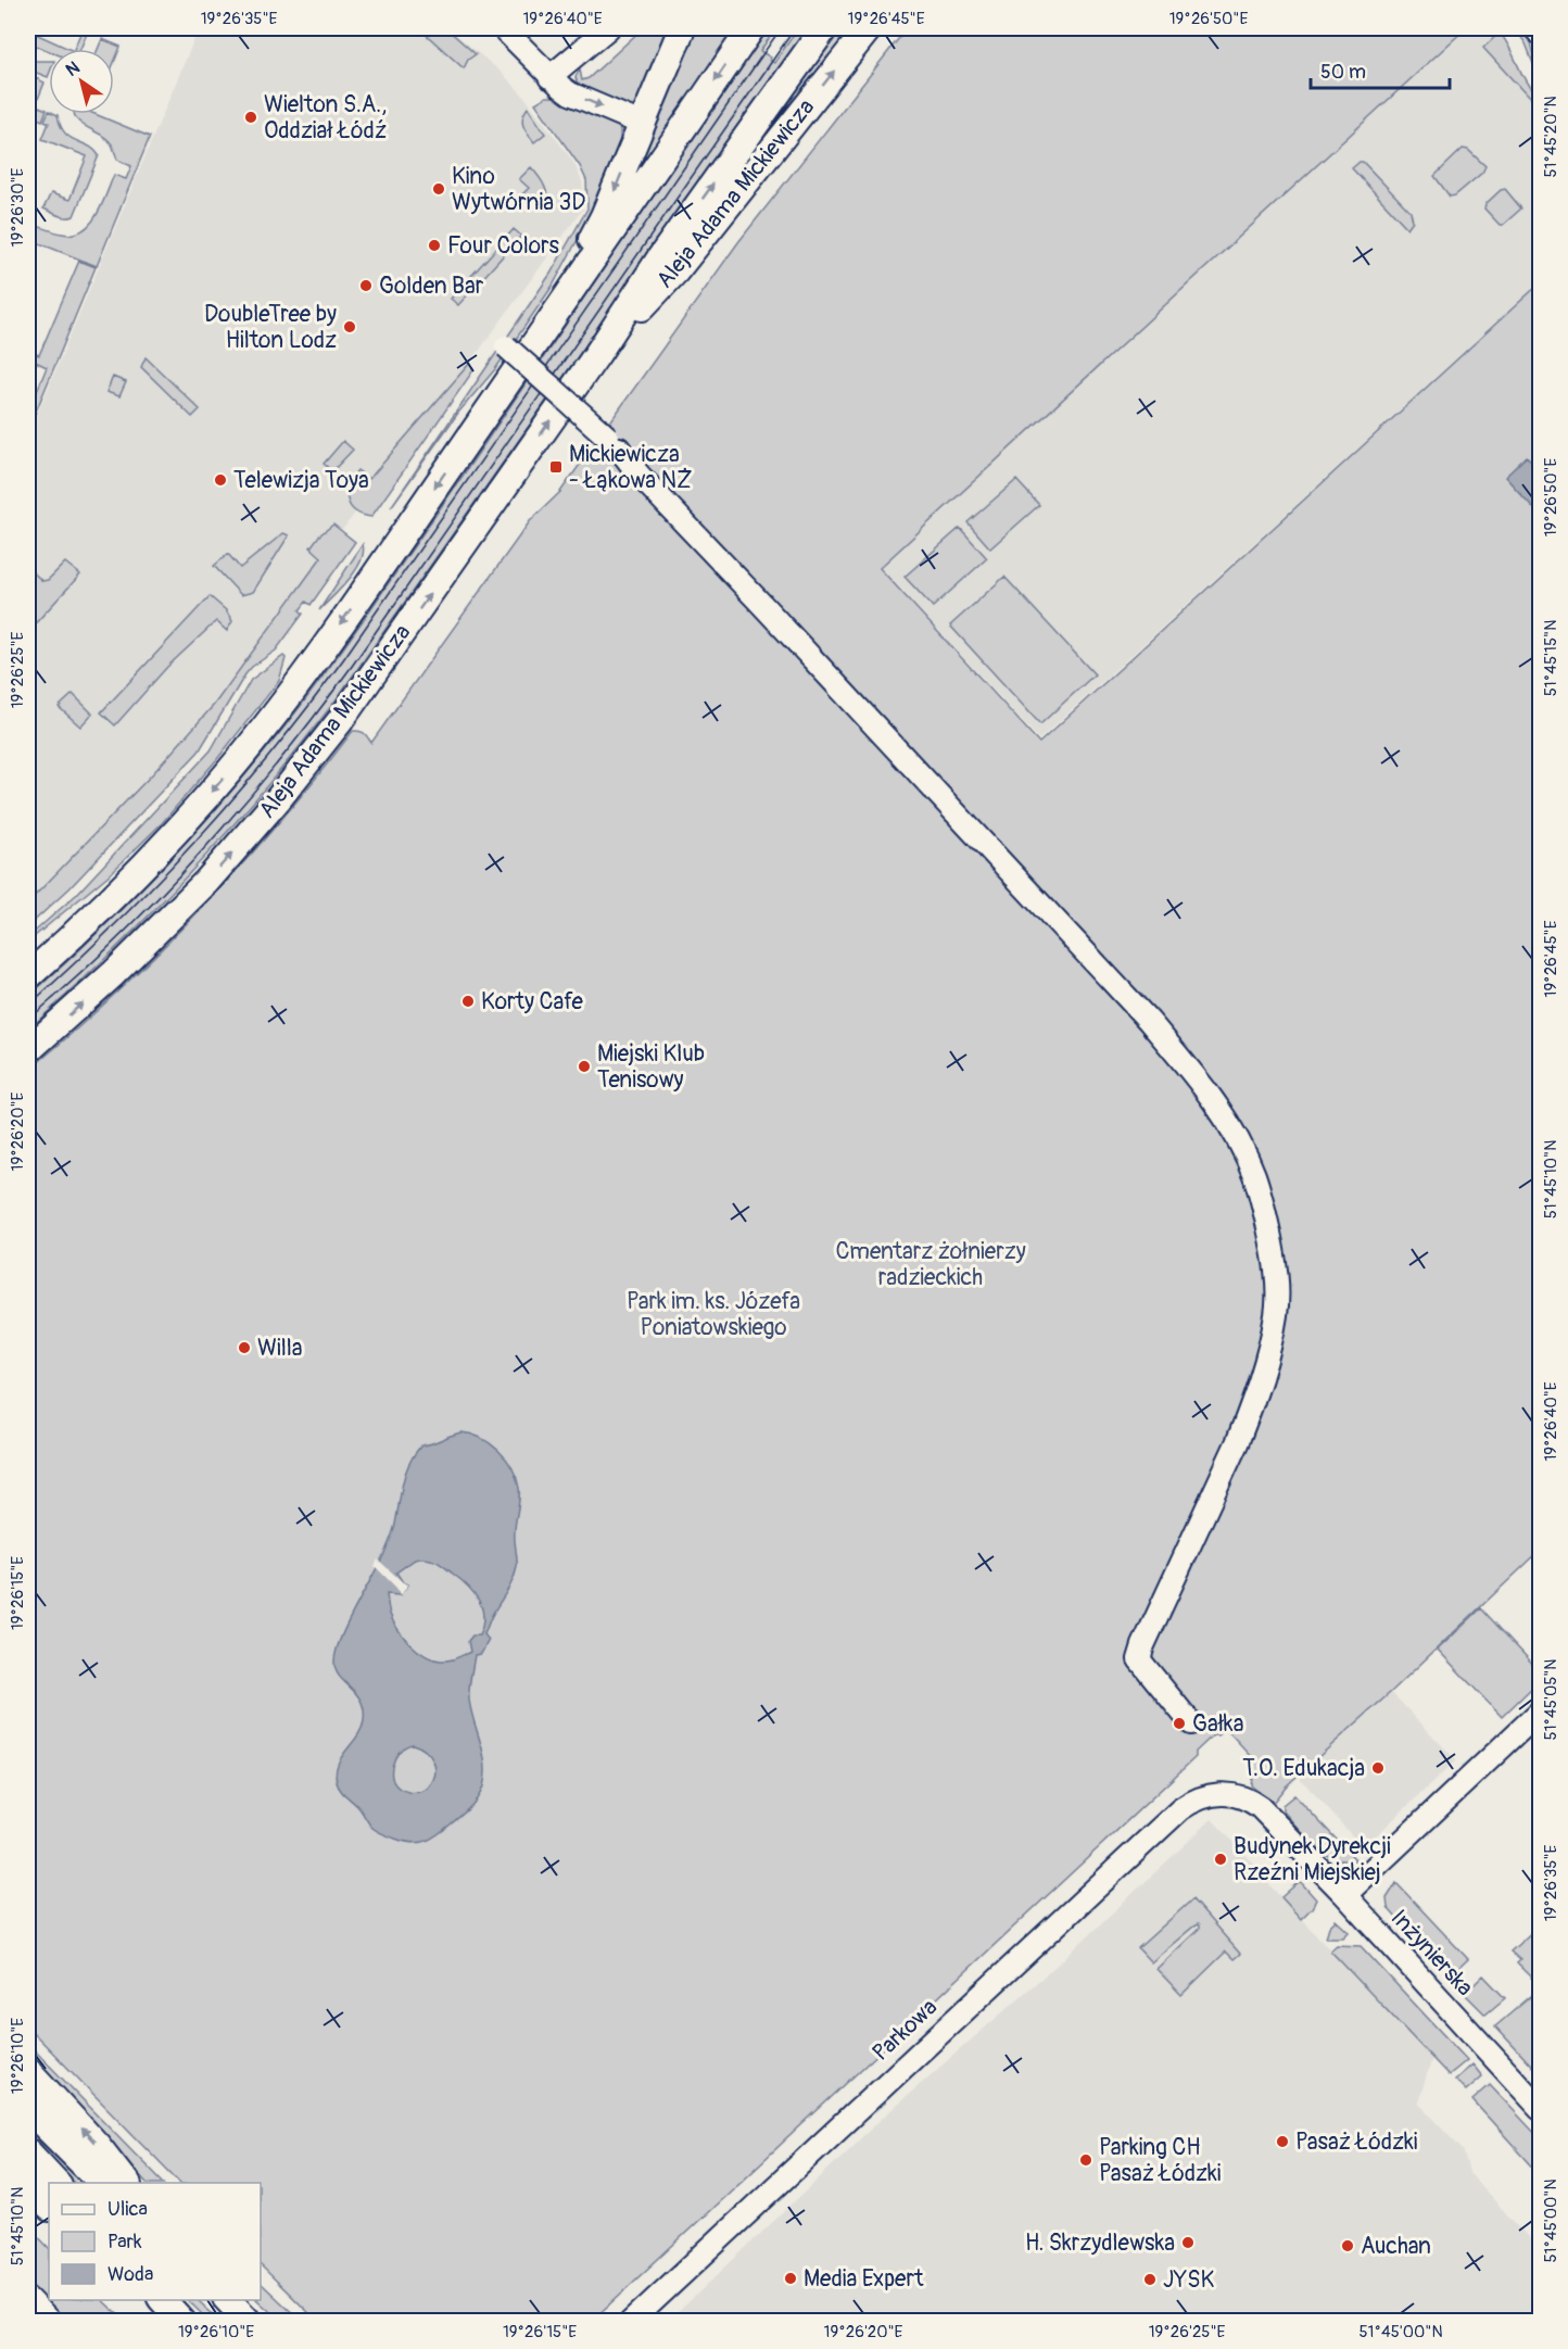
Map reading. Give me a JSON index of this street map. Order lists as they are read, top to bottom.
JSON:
{
  "streets": {
    "main road": ["Aleja Adama Mickiewicza"],
    "street": ["Inżynierska", "Parkowa"]
  },
  "crossings": [
    ["Inżynierska", "Parkowa"]
  ],
  "parks": ["Cmentarz żołnierzy radzieckich", "Park im. ks. Józefa Poniatowskiego"],
  "places": {
    "other": [
      "Wielton S.A., Oddział Łódź",
      "Kino Wytwórnia 3D",
      "Four Colors",
      "Golden Bar",
      "DoubleTree by Hilton Lodz",
      "Telewizja Toya",
      "Korty Cafe",
      "Miejski Klub Tenisowy",
      "Willa",
      "Gałka",
      "T.O. Edukacja",
      "Budynek Dyrekcji Rzeźni Miejskiej",
      "Pasaż Łódzki",
      "Parking CH Pasaż Łódzki",
      "H. Skrzydlewska",
      "Auchan",
      "Media Expert",
      "JYSK"
    ],
    "transit": ["Mickiewicza - Łąkowa NŻ"]
  },
  "legend": ["Ulica", "Park", "Woda"],
  "scale_bar": "50 m",
  "north": "top left",
  "coordinates": [
    "19°26'35\"E",
    "19°26'40\"E",
    "19°26'45\"E",
    "19°26'50\"E",
    "51°45'20\"N",
    "19°26'30\"E",
    "51°45'15\"N",
    "19°26'25\"E",
    "19°26'20\"E",
    "51°45'10\"N",
    "19°26'15\"E",
    "51°45'05\"N",
    "19°26'10\"E",
    "51°45'00\"N"
  ]
}
